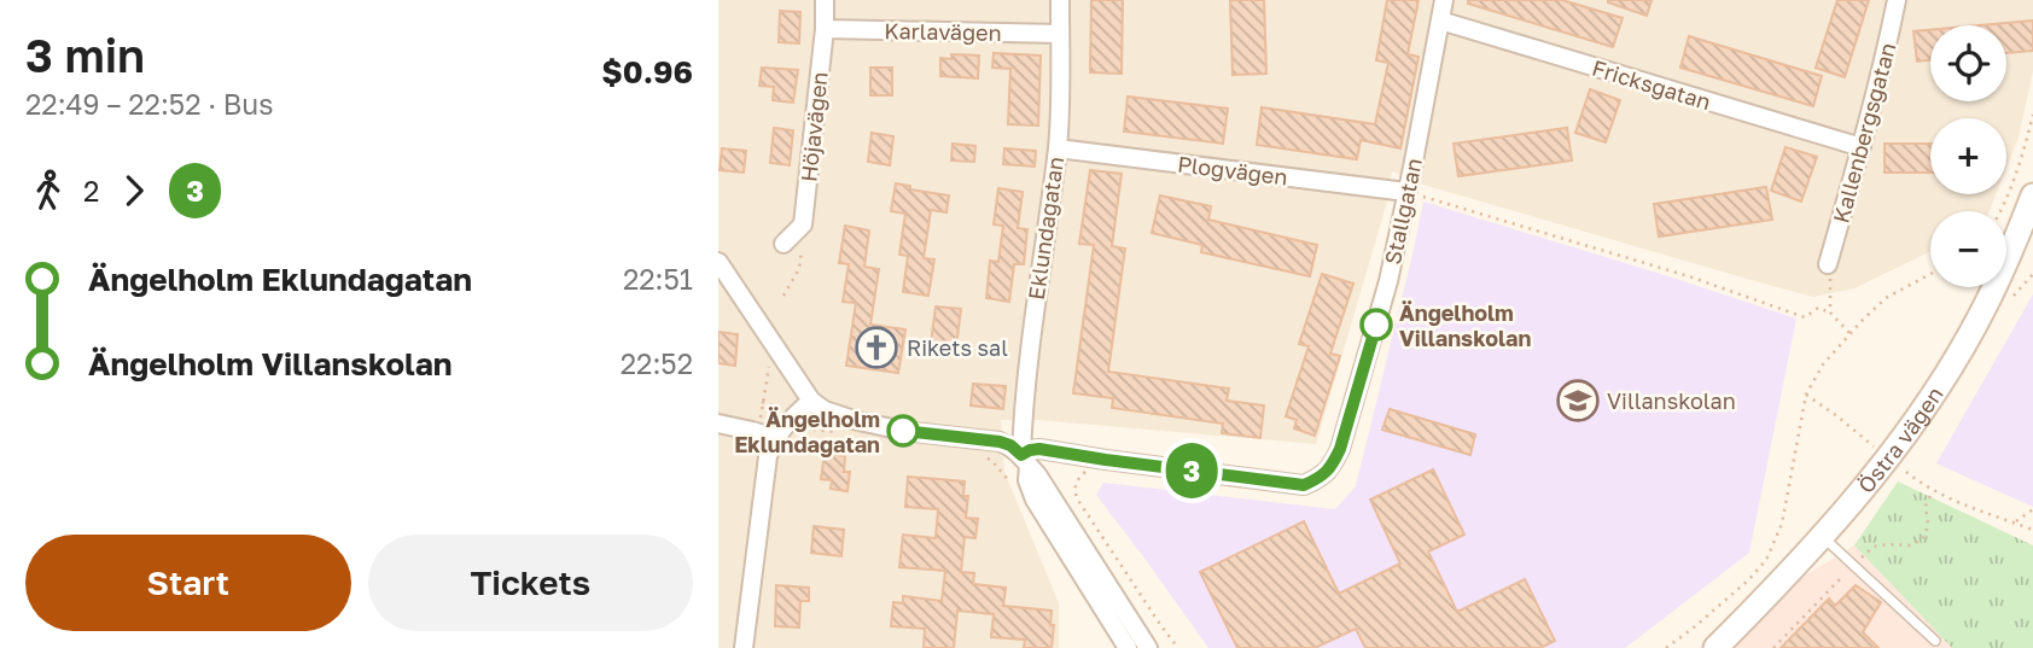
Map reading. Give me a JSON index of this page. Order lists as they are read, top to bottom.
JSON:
{
  "streets": {
    "main road": ["Östra vägen"],
    "street": [
      "Karlavägen",
      "Fricksgatan",
      "Höjavägen",
      "Kallenbergsgatan",
      "Plogvägen",
      "Stallgatan",
      "Eklundagatan"
    ]
  },
  "crossings": [
    ["Karlavägen", "Höjavägen"],
    ["Karlavägen", "Eklundagatan"],
    ["Fricksgatan", "Kallenbergsgatan"],
    ["Fricksgatan", "Stallgatan"],
    ["Plogvägen", "Stallgatan"],
    ["Plogvägen", "Eklundagatan"],
    ["Stallgatan", "Eklundagatan"]
  ],
  "places": {
    "other": ["Ängelholm Villanskolan", "Ängelholm Eklundagatan"],
    "church": ["Rikets sal"],
    "school or university": ["Villanskolan"]
  },
  "lines": ["bus line 3"],
  "page": {
    "heading": ["3 min", "22:49 – 22:52 · Bus", "$0.96"],
    "on_map": "3",
    "map_buttons": ["+", "−"],
    "legs": ["2", "3"],
    "list": [
      {
        "name": "Ängelholm Eklundagatan",
        "value": "22:51"
      },
      {
        "name": "Ängelholm Villanskolan",
        "value": "22:52"
      }
    ],
    "buttons": ["Start", "Tickets"]
  }
}
